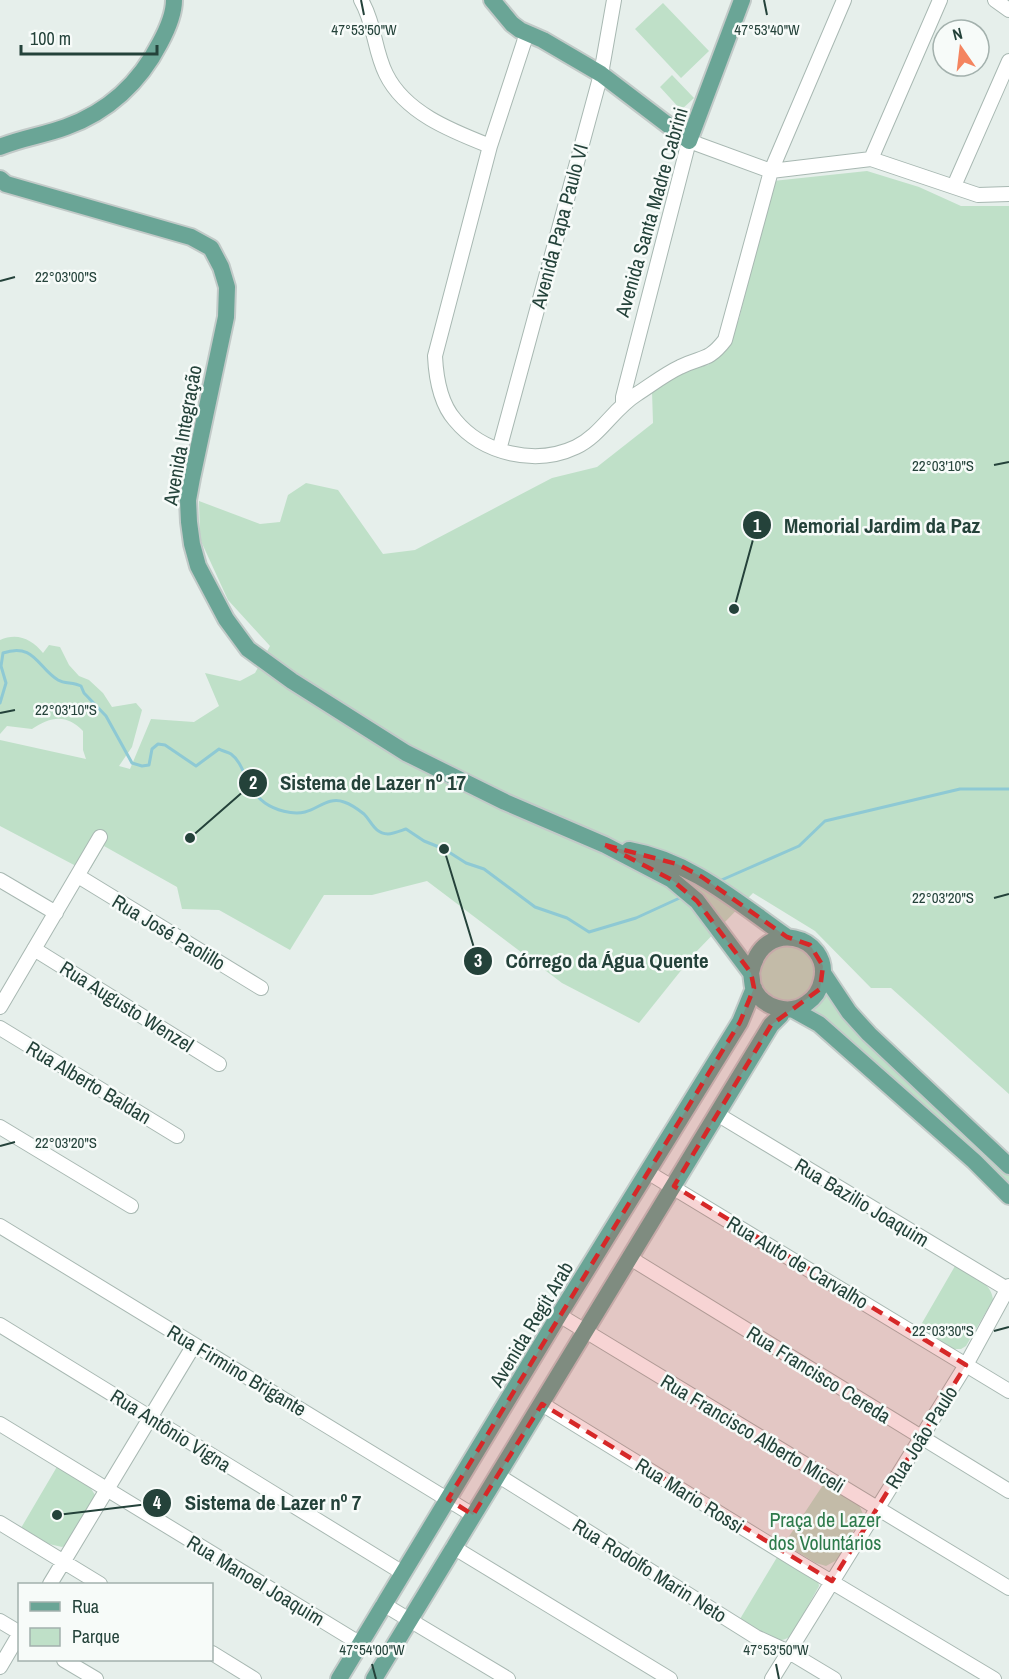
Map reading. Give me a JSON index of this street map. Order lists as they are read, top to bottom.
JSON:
{
  "streets": {
    "main road": ["Avenida Santa Madre Cabrini", "Avenida Integração", "Avenida Regit Arab"],
    "street": [
      "Avenida Papa Paulo VI",
      "Rua José Paolillo",
      "Rua Augusto Wenzel",
      "Rua Alberto Baldan",
      "Rua Bazilio Joaquim",
      "Rua Auto de Carvalho",
      "Rua Firmino Brigante",
      "Rua Francisco Cereda",
      "Rua Antônio Vigna",
      "Rua Francisco Alberto Miceli",
      "Rua João Paulo",
      "Rua Mario Rossi",
      "Rua Rodolfo Marin Neto",
      "Rua Manoel Joaquim"
    ]
  },
  "crossings": [
    ["Avenida Integração", "Avenida Regit Arab"],
    ["Rua Bazilio Joaquim", "Rua João Paulo"],
    ["Rua Auto de Carvalho", "Avenida Regit Arab"],
    ["Rua Auto de Carvalho", "Rua João Paulo"],
    ["Avenida Regit Arab", "Rua Firmino Brigante"],
    ["Avenida Regit Arab", "Rua Antônio Vigna"],
    ["Avenida Regit Arab", "Rua Francisco Alberto Miceli"],
    ["Avenida Regit Arab", "Rua Manoel Joaquim"],
    ["Rua Francisco Cereda", "Rua João Paulo"],
    ["Rua Francisco Alberto Miceli", "Rua João Paulo"],
    ["Rua João Paulo", "Rua Mario Rossi"],
    ["Rua João Paulo", "Rua Rodolfo Marin Neto"]
  ],
  "parks": ["Praça de Lazer dos Voluntários"],
  "places": [
    "Memorial Jardim da Paz",
    "Sistema de Lazer nº 17",
    "Córrego da Água Quente",
    "Sistema de Lazer nº 7"
  ],
  "legend": ["Rua", "Parque"],
  "scale_bar": "100 m",
  "north": "top",
  "coordinates": [
    "47°53'50\"W",
    "47°53'40\"W",
    "22°03'00\"S",
    "22°03'10\"S",
    "22°03'20\"S",
    "22°03'30\"S",
    "47°54'00\"W"
  ]
}
